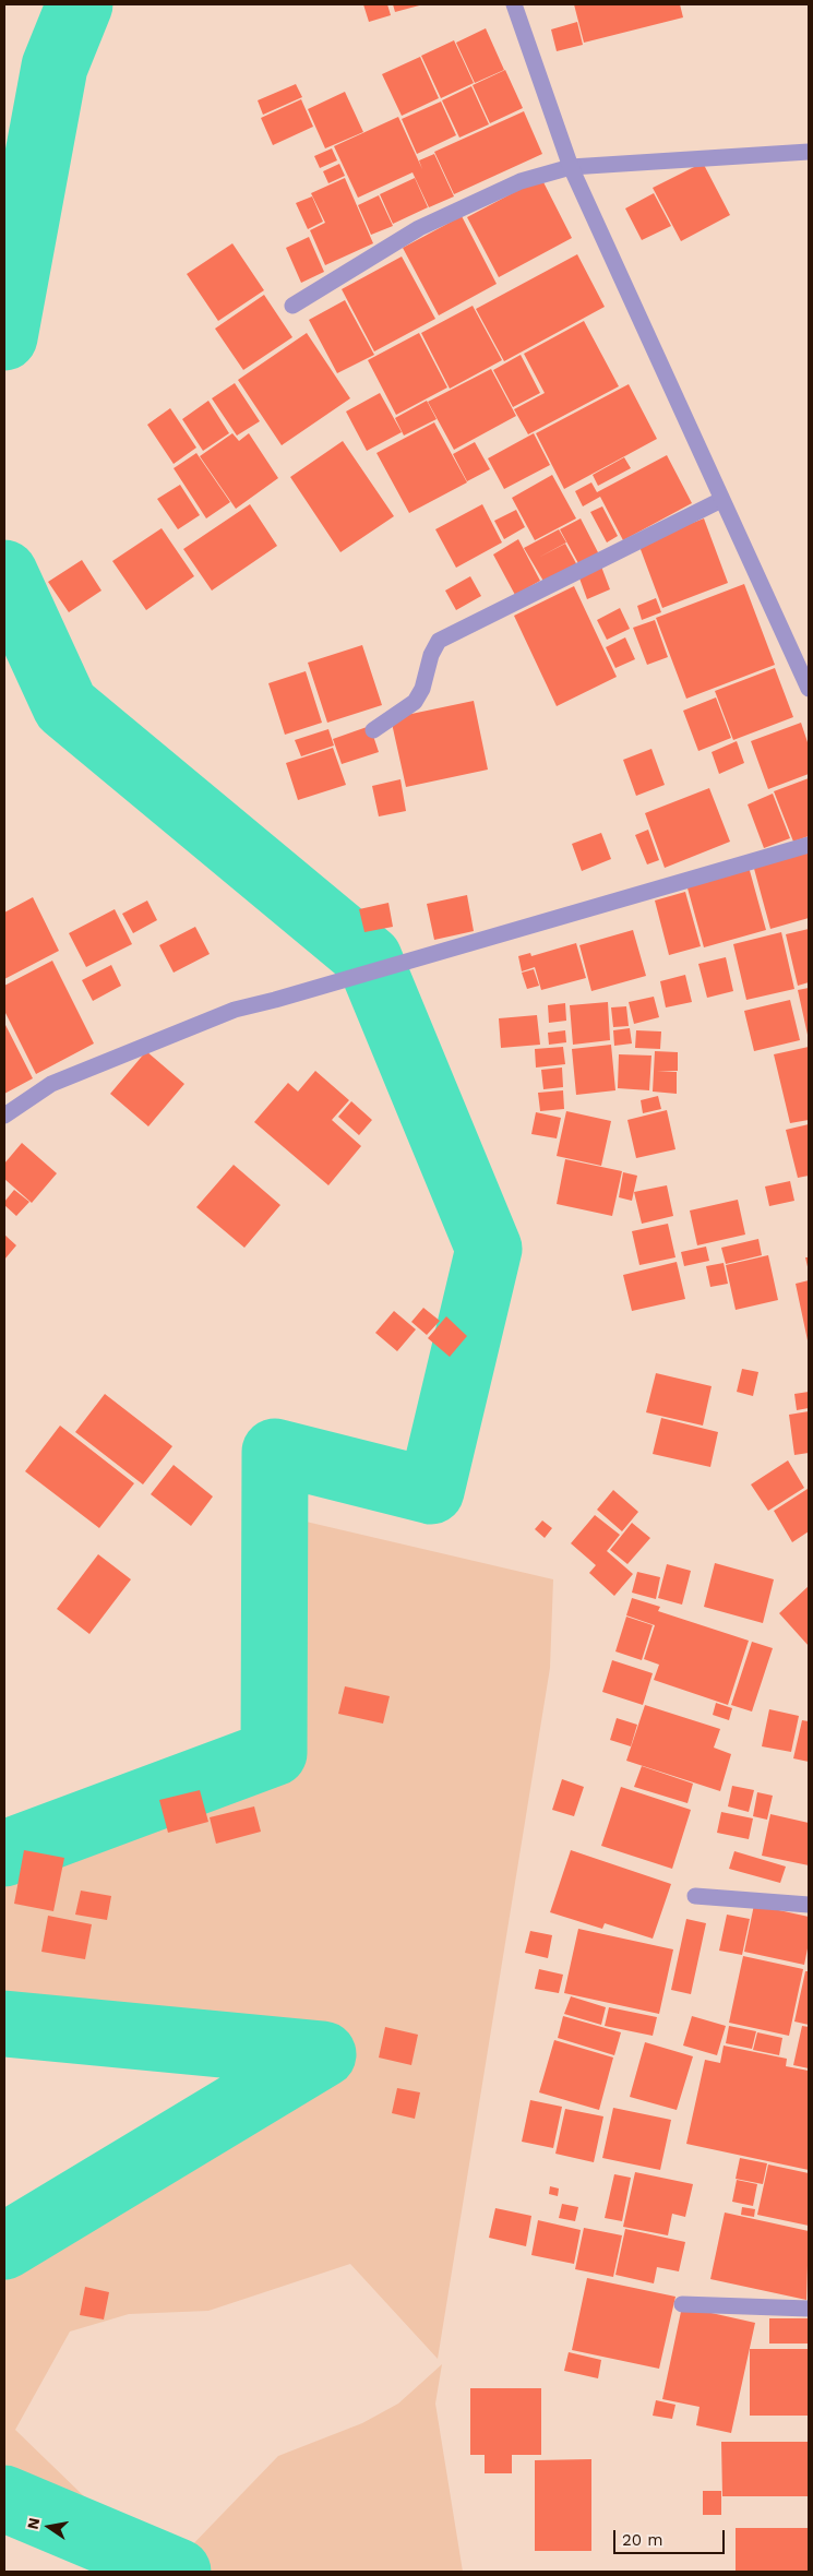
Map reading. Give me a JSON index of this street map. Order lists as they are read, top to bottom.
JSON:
{
  "scale_bar": "20 m",
  "north": "left"
}
